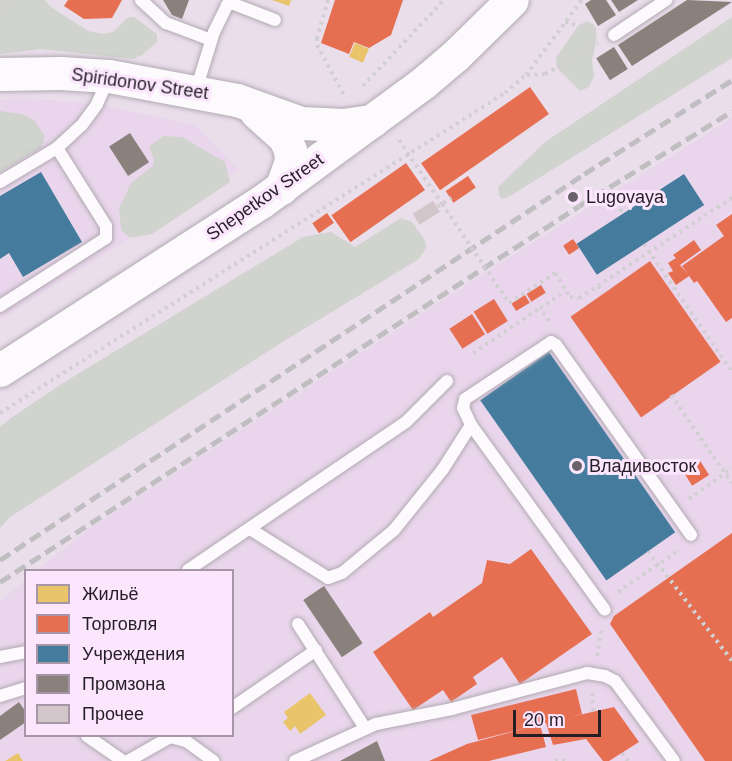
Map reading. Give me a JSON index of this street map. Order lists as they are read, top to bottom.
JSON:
{
  "streets": {
    "main road": ["Spiridonov Street", "Shepetkov Street"]
  },
  "crossings": [
    ["Spiridonov Street", "Shepetkov Street"]
  ],
  "places": ["Lugovaya", "Владивосток"],
  "legend": [
    "Жильё",
    "Торговля",
    "Учреждения",
    "Промзона",
    "Прочее"
  ],
  "scale_bar": "20 m"
}
